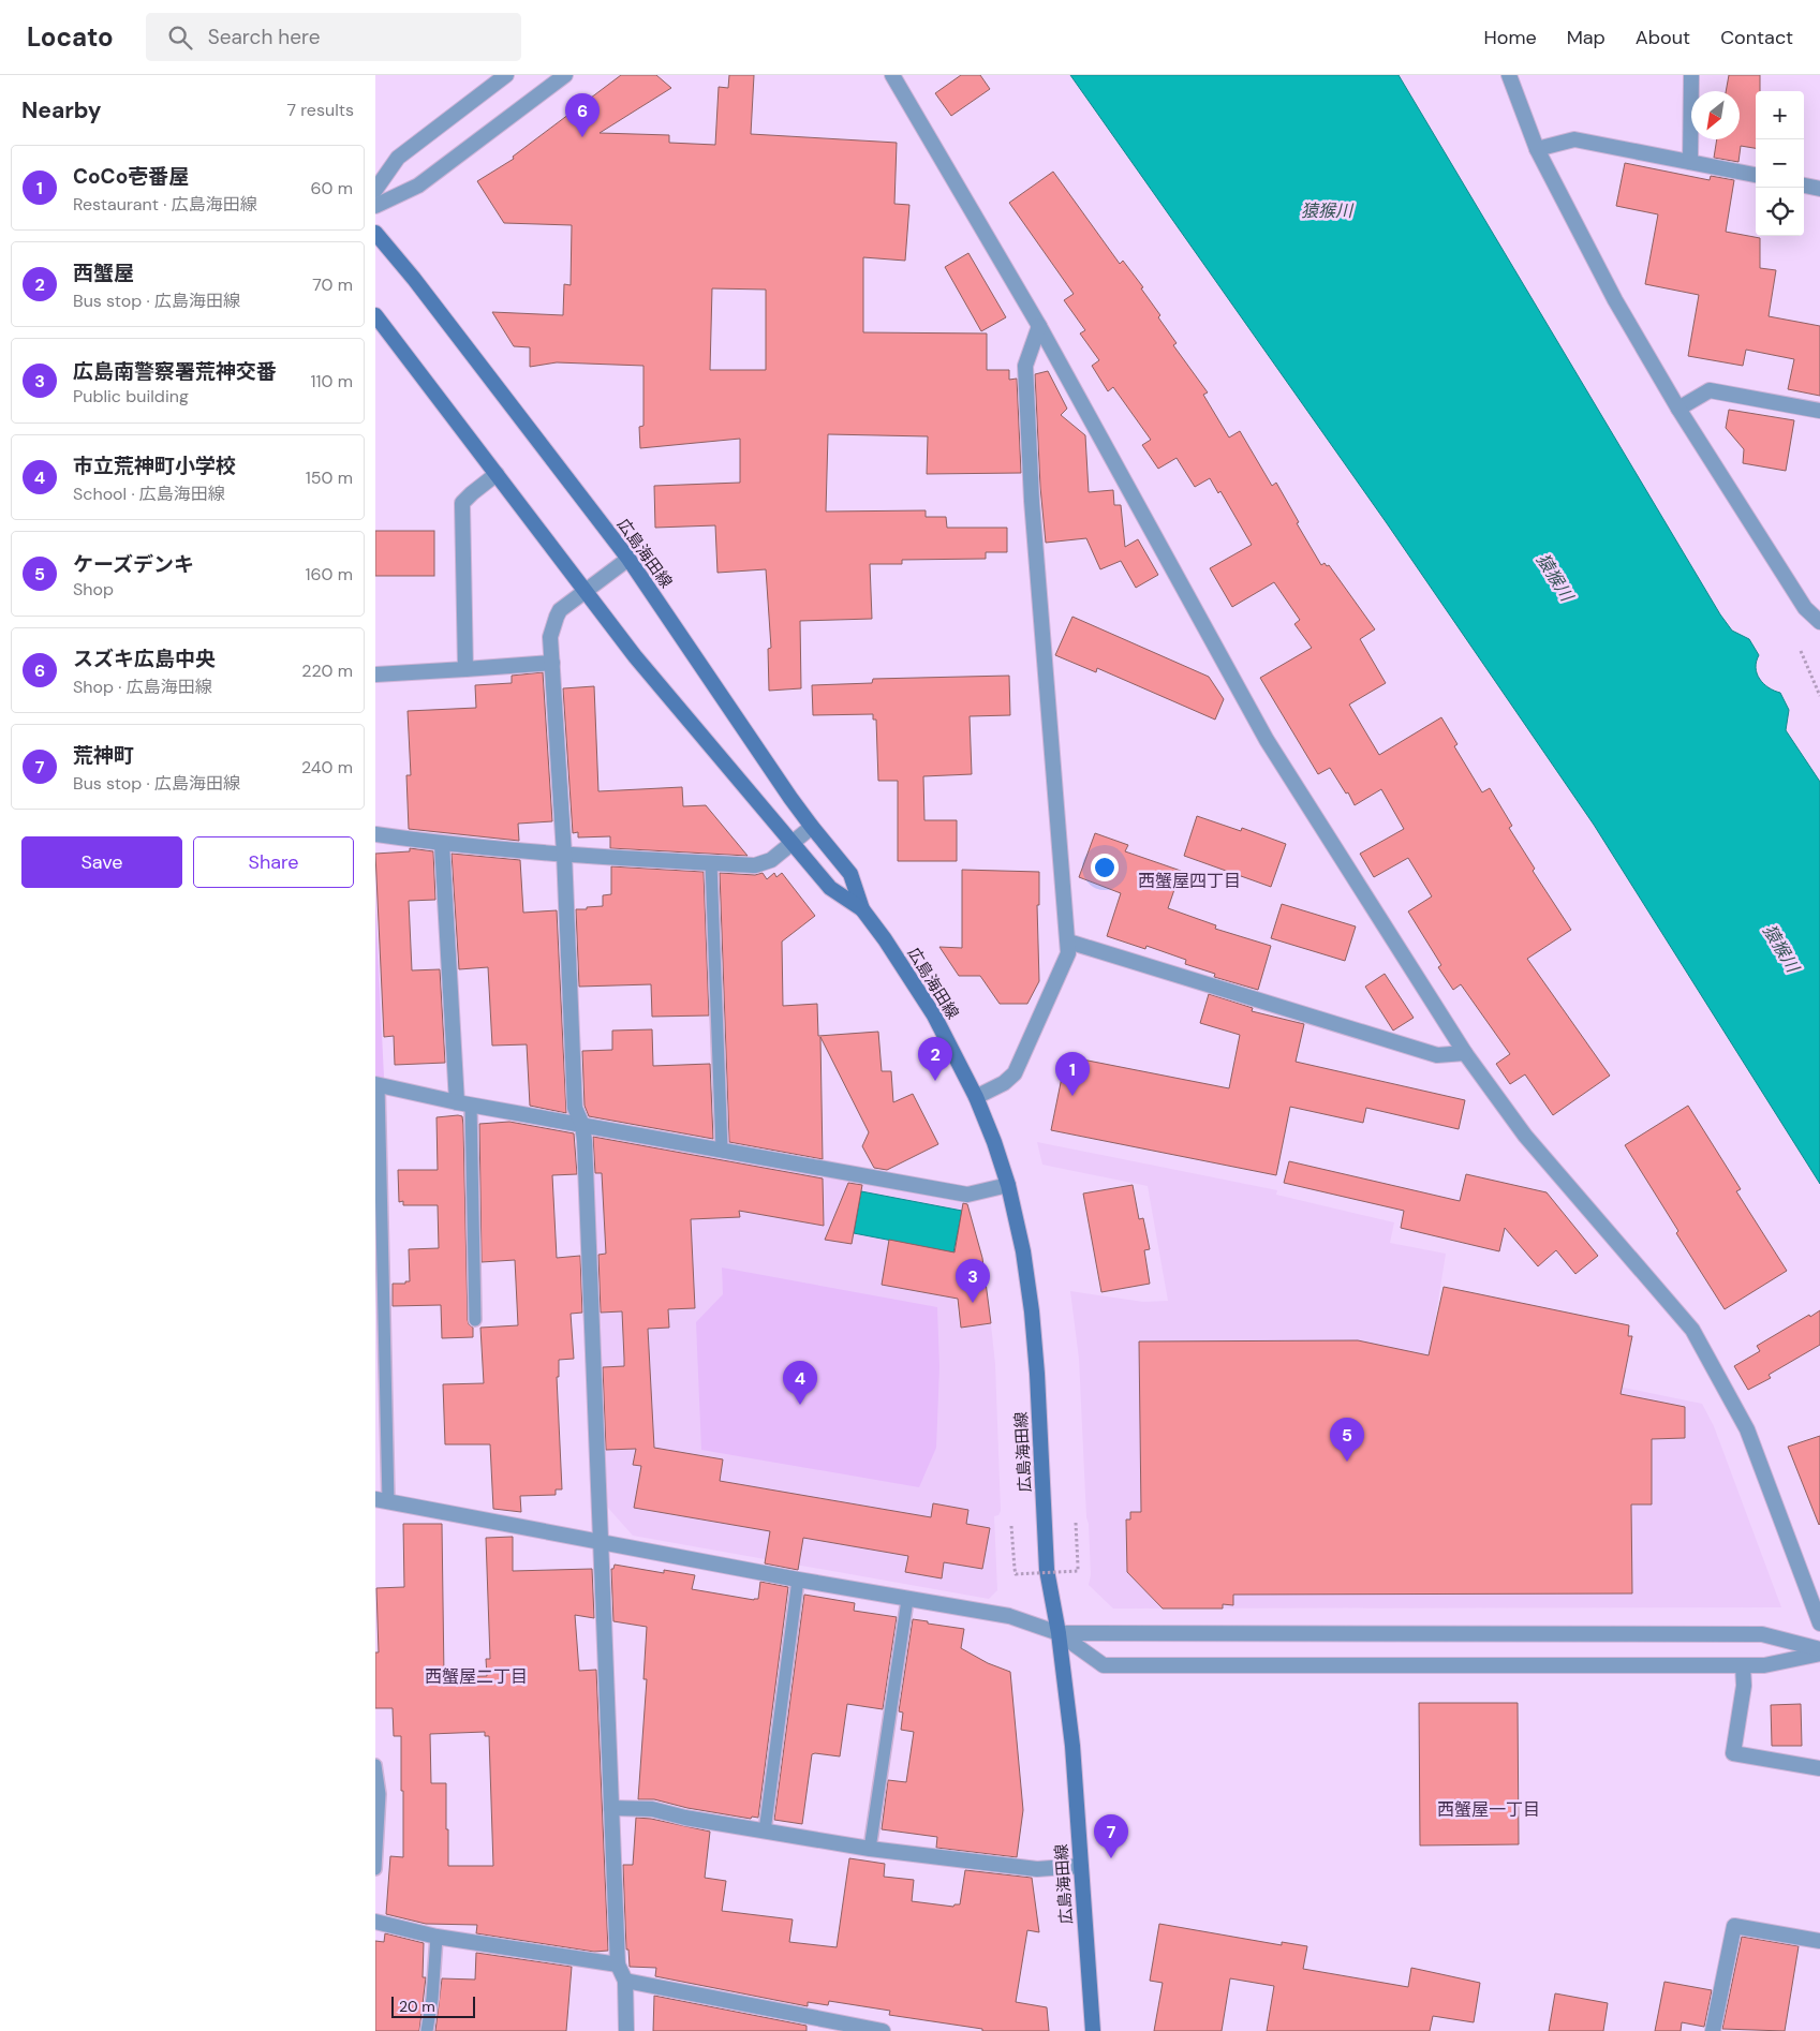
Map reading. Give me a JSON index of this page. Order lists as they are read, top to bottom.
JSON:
{
  "streets": {
    "main road": ["広島海田線"]
  },
  "districts": ["西蟹屋四丁目", "西蟹屋二丁目", "西蟹屋一丁目"],
  "water": ["猿猴川"],
  "scale_bar": "20 m",
  "north": "bottom left",
  "page": {
    "header": "Locato",
    "search": "Search here",
    "nav": [
      "Home",
      "Map",
      "About",
      "Contact"
    ],
    "heading": ["Nearby", "7 results"],
    "map_buttons": ["+", "−"],
    "pins": [
      "6",
      "2",
      "1",
      "3",
      "4",
      "5",
      "7"
    ],
    "list": [
      {
        "mark": "1",
        "name": "CoCo壱番屋",
        "note": "Restaurant · 広島海田線",
        "value": "60 m"
      },
      {
        "mark": "2",
        "name": "西蟹屋",
        "note": "Bus stop · 広島海田線",
        "value": "70 m"
      },
      {
        "mark": "3",
        "name": "広島南警察署荒神交番",
        "note": "Public building",
        "value": "110 m"
      },
      {
        "mark": "4",
        "name": "市立荒神町小学校",
        "note": "School · 広島海田線",
        "value": "150 m"
      },
      {
        "mark": "5",
        "name": "ケーズデンキ",
        "note": "Shop",
        "value": "160 m"
      },
      {
        "mark": "6",
        "name": "スズキ広島中央",
        "note": "Shop · 広島海田線",
        "value": "220 m"
      },
      {
        "mark": "7",
        "name": "荒神町",
        "note": "Bus stop · 広島海田線",
        "value": "240 m"
      }
    ],
    "buttons": ["Save", "Share"],
    "scale": "20 m"
  }
}
